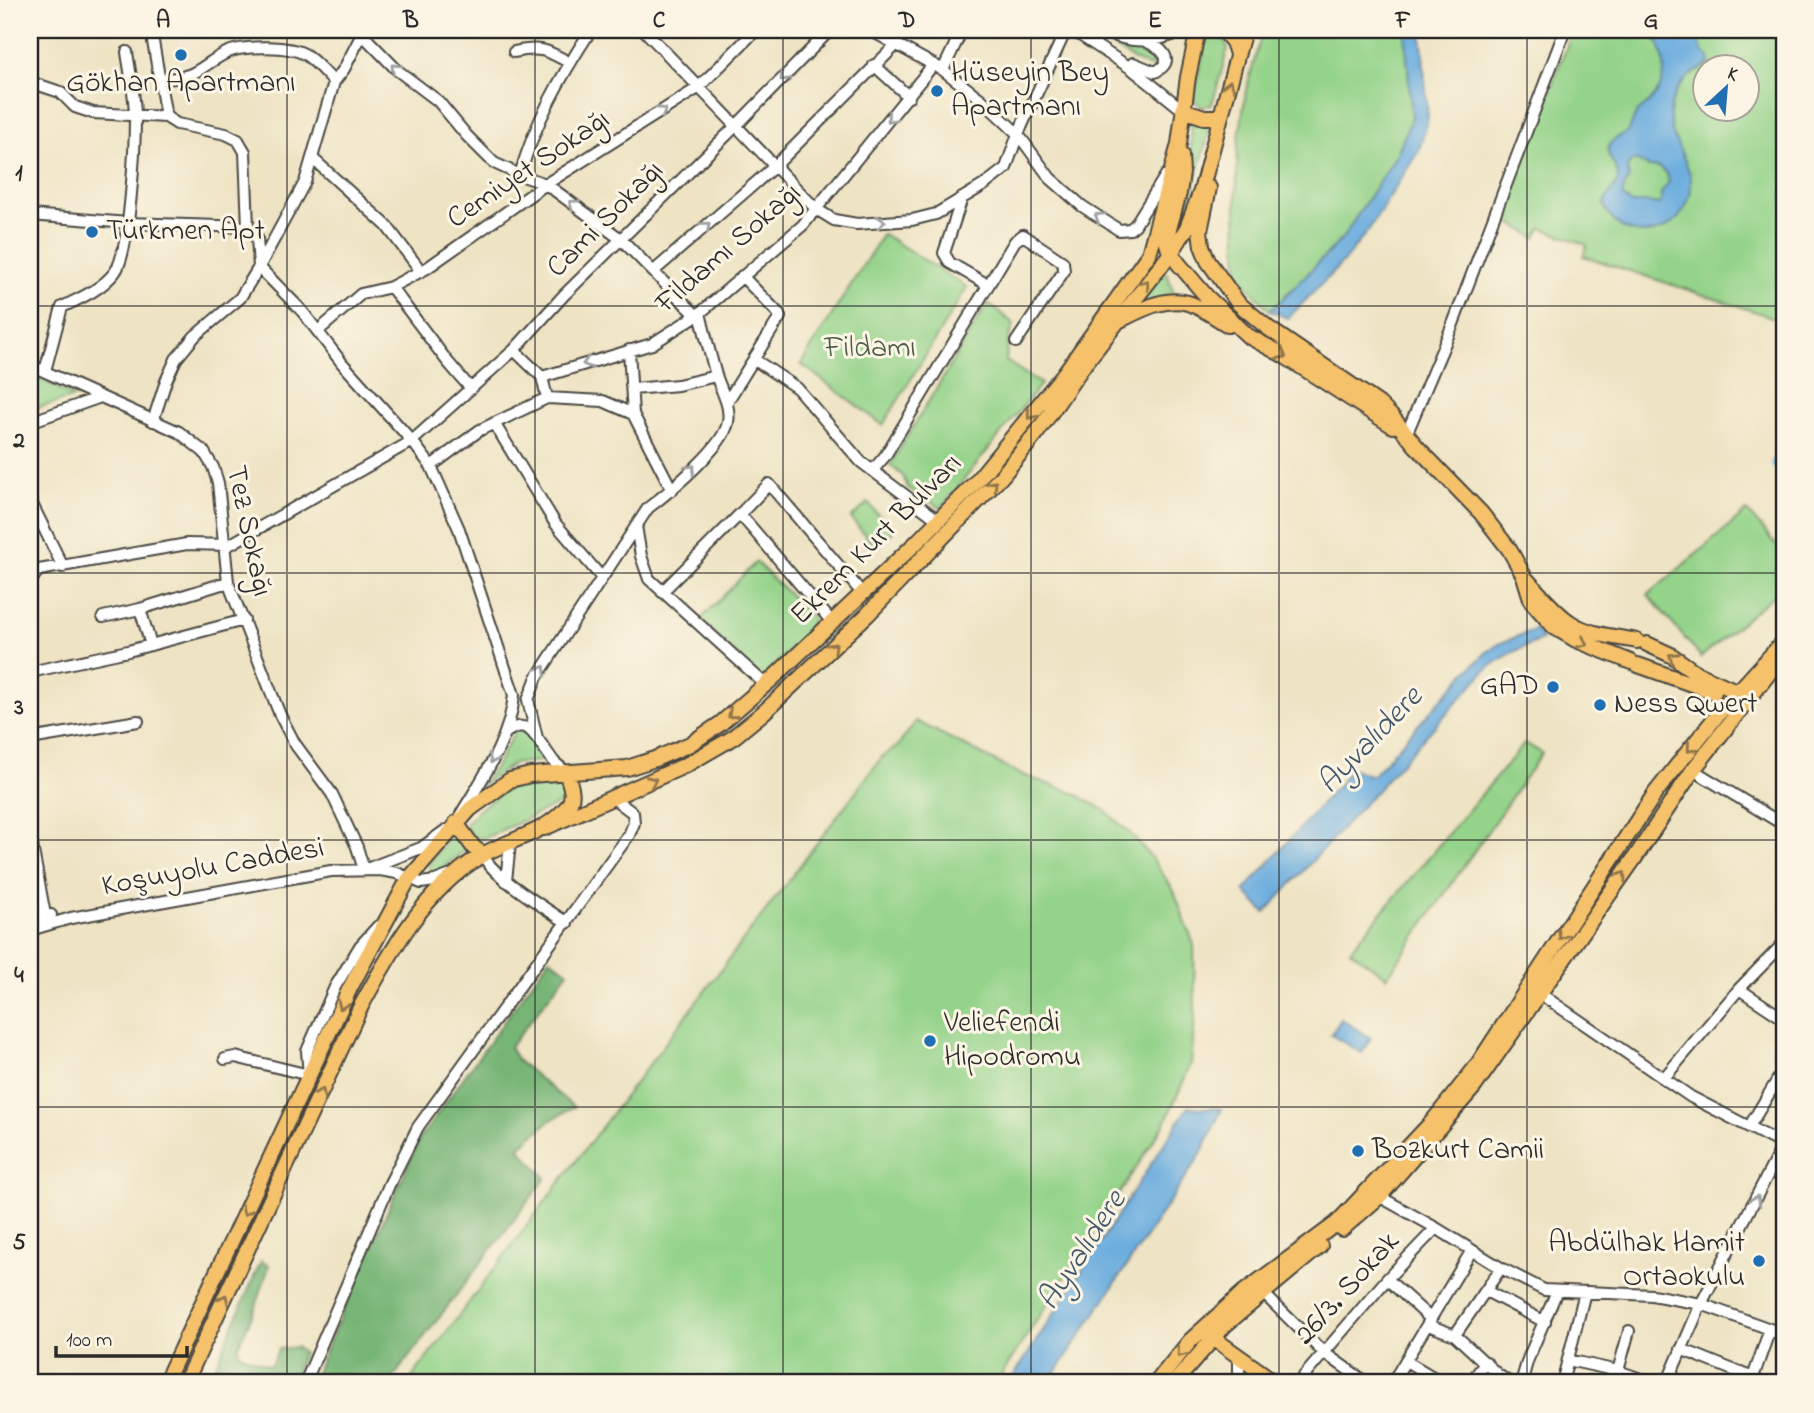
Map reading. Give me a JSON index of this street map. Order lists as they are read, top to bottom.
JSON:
{
  "streets": {
    "main road": ["Ekrem Kurt Bulvarı"],
    "street": [
      "Cemiyet Sokağı",
      "Cami Sokağı",
      "Fildamı Sokağı",
      "Tez Sokağı",
      "Koşuyolu Caddesi",
      "26/3. Sokak"
    ]
  },
  "crossings": [
    ["Cami Sokağı", "Tez Sokağı"],
    ["Tez Sokağı", "Koşuyolu Caddesi"]
  ],
  "water": ["Ayvalıdere"],
  "parks": ["Fildamı"],
  "places": [
    "Gökhan Apartmanı",
    "Hüseyin Bey Apartmanı",
    "Türkmen Apt",
    "GAD",
    "Ness Qwert",
    "Veliefendi Hipodromu",
    "Bozkurt Camii",
    "Abdülhak Hamit Ortaokulu"
  ],
  "scale_bar": "100 m",
  "north": "top right",
  "grid": {
    "columns": [
      "A",
      "B",
      "C",
      "D",
      "E",
      "F",
      "G"
    ],
    "rows": [
      "1",
      "2",
      "3",
      "4",
      "5"
    ]
  }
}
